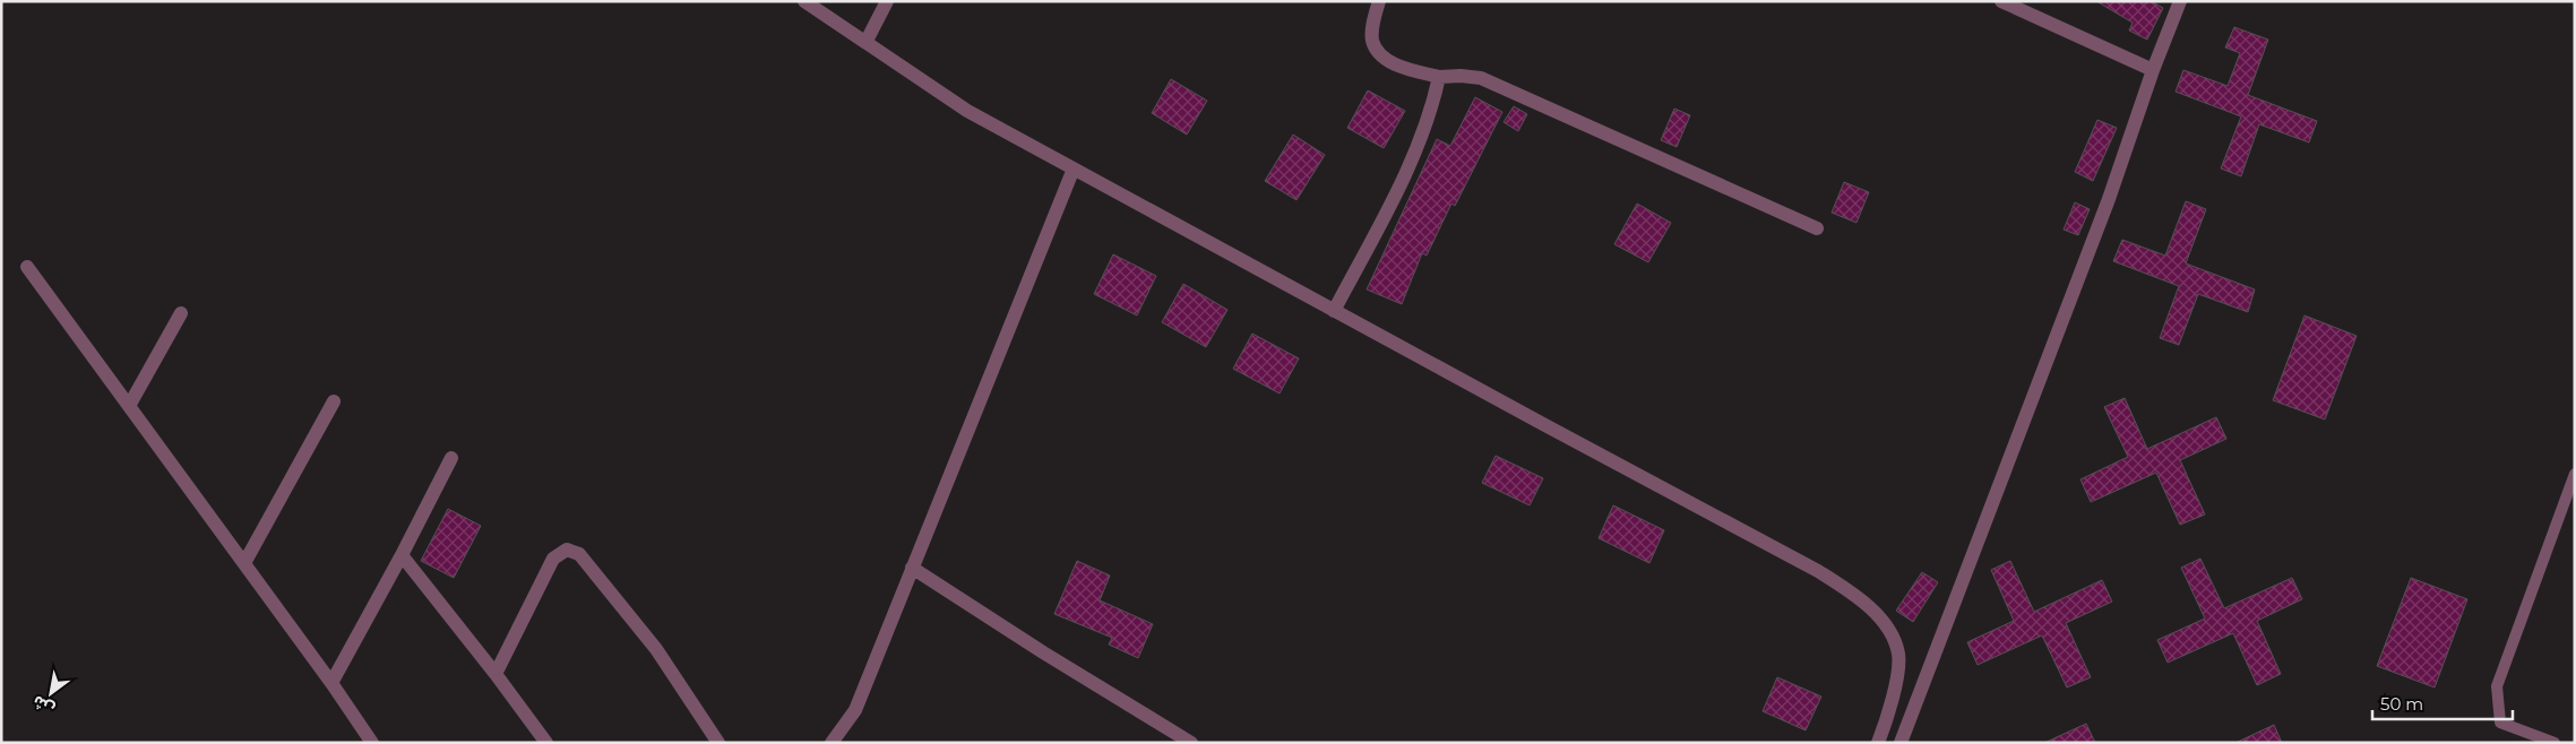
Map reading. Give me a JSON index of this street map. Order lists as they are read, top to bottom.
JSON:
{
  "scale_bar": "50 m",
  "north": "bottom left"
}
